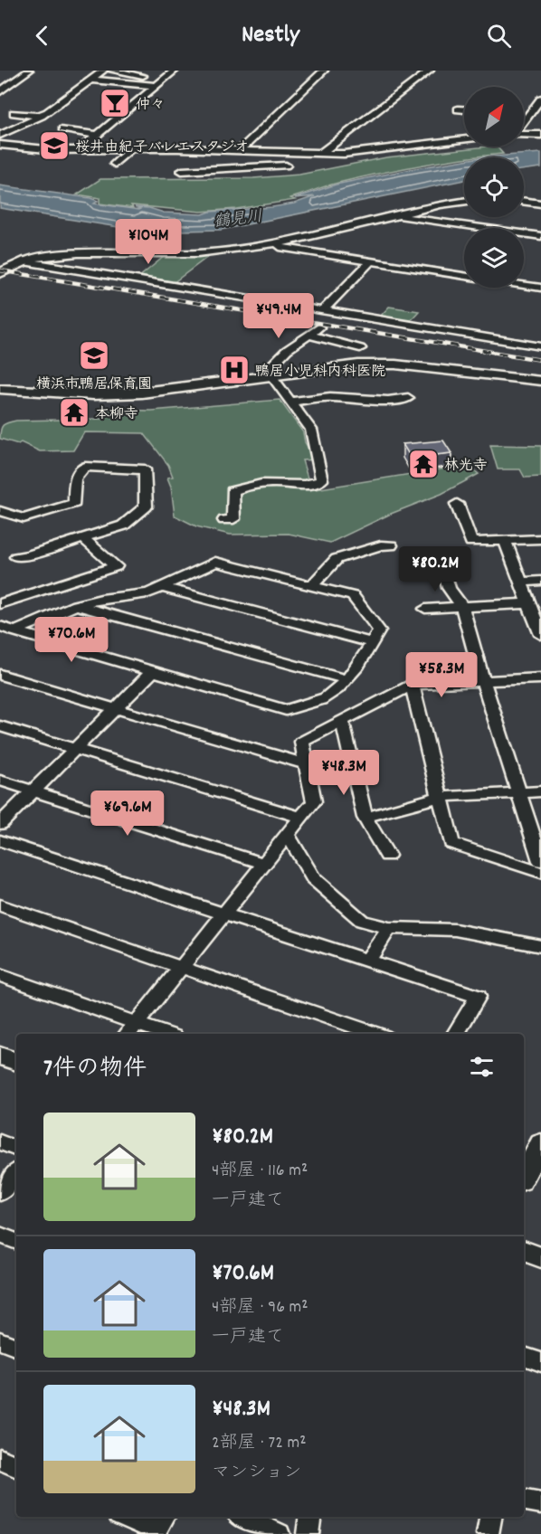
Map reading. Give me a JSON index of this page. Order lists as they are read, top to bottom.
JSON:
{
  "water": ["鶴見川"],
  "places": {
    "bar": ["仲々"],
    "school or university": ["桜井由紀子バレエスタジオ", "横浜市鴨居保育園"],
    "hospital": ["鴨居小児科内科医院"],
    "temple": ["本柳寺", "林光寺"]
  },
  "north": "top right",
  "page": {
    "header": "Nestly",
    "price": [
      "¥104M",
      "¥49.4M",
      "¥80.2M",
      "¥70.6M",
      "¥58.3M",
      "¥48.3M",
      "¥69.6M"
    ],
    "heading": "7件の物件",
    "list": [
      {
        "name": "¥80.2M",
        "note": "4部屋 · 116 m² · 一戸建て"
      },
      {
        "name": "¥70.6M",
        "note": "4部屋 · 96 m² · 一戸建て"
      },
      {
        "name": "¥48.3M",
        "note": "2部屋 · 72 m² · マンション"
      }
    ]
  }
}
